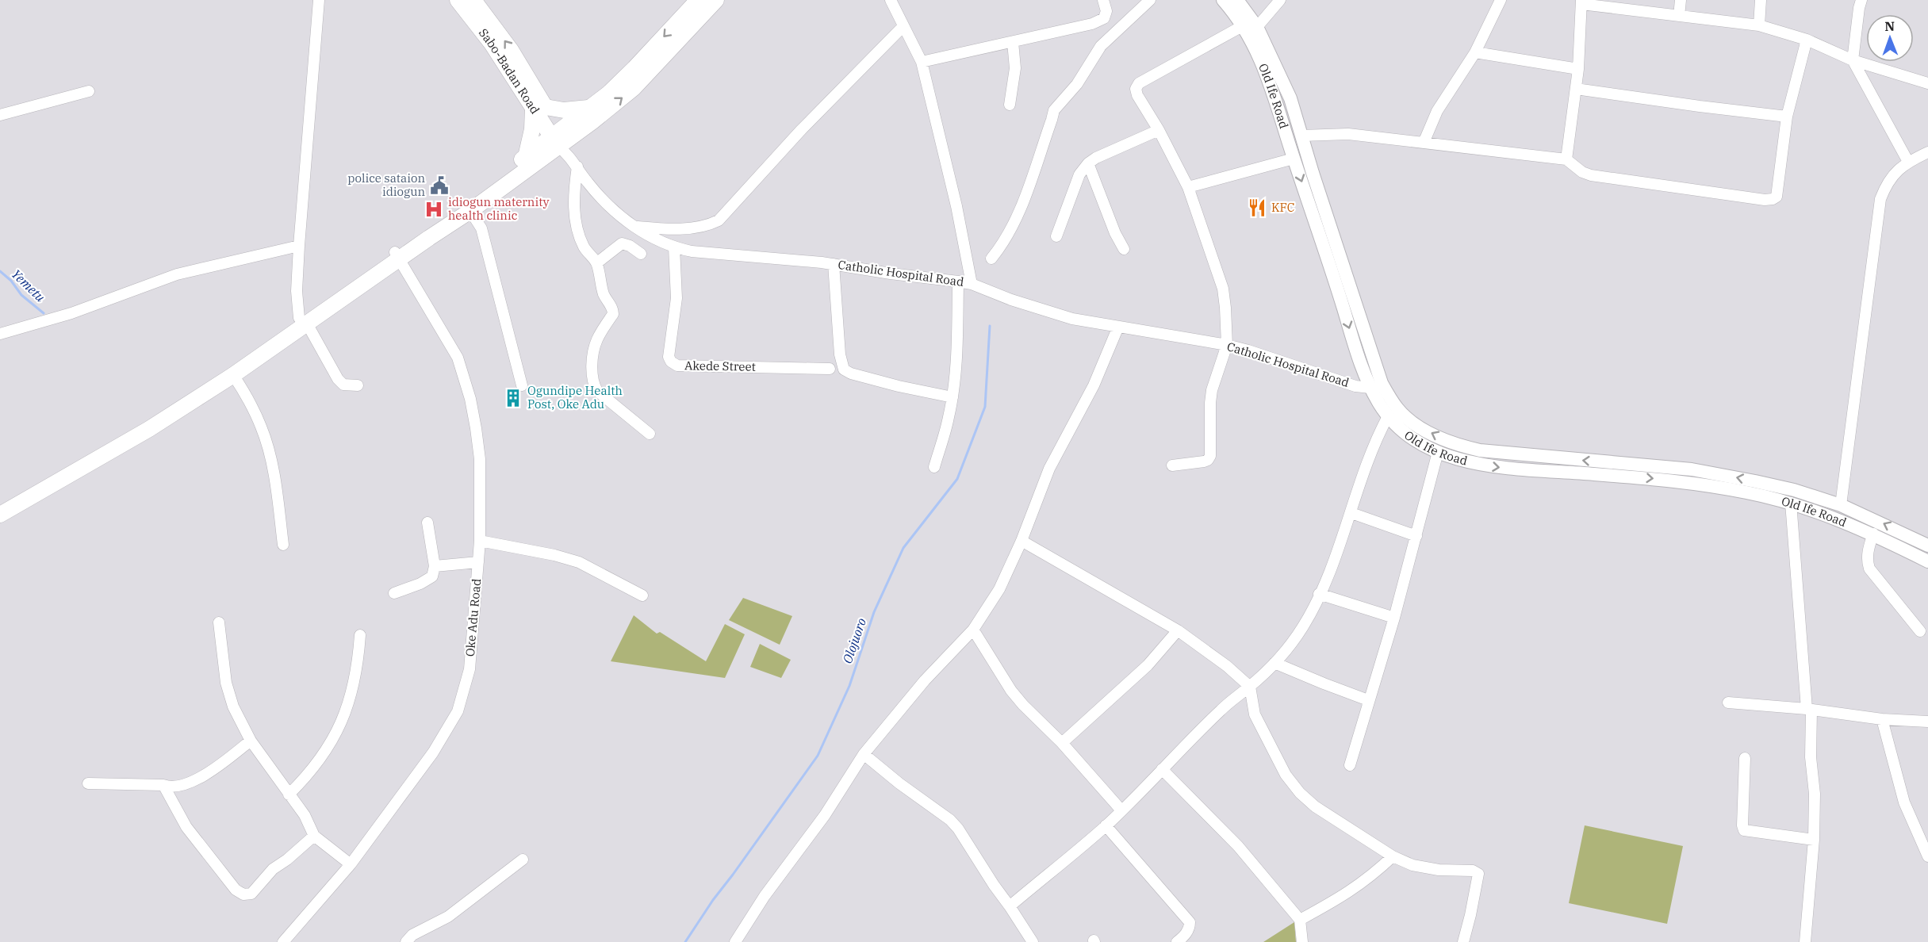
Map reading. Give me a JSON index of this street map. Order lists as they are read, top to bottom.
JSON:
{
  "streets": {
    "highway": ["Sabo-Badan Road"],
    "main road": ["Old Ife Road"],
    "street": ["Catholic Hospital Road", "Akede Street", "Oke Adu Road"]
  },
  "crossings": [
    ["Sabo-Badan Road", "Catholic Hospital Road"],
    ["Old Ife Road", "Catholic Hospital Road"],
    ["Catholic Hospital Road", "Akede Street"]
  ],
  "water": ["Yemetu", "Olojuoro"],
  "places": {
    "public building": ["police sataion idiogun"],
    "restaurant": ["KFC"],
    "hospital": ["idiogun maternity health clinic"],
    "building": ["Ogundipe Health Post, Oke Adu"]
  },
  "north": "top"
}
